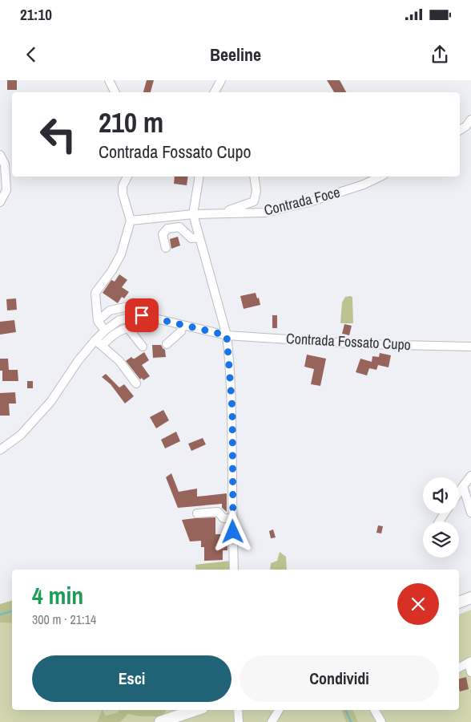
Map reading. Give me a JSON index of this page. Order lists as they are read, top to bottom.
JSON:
{
  "streets": {
    "street": ["Contrada Foce", "Contrada Fossato Cupo"]
  },
  "page": {
    "status": "21:10",
    "header": "Beeline",
    "turn": ["210 m", "Contrada Fossato Cupo"],
    "heading": ["4 min", "300 m · 21:14"],
    "buttons": ["Esci", "Condividi"]
  }
}
